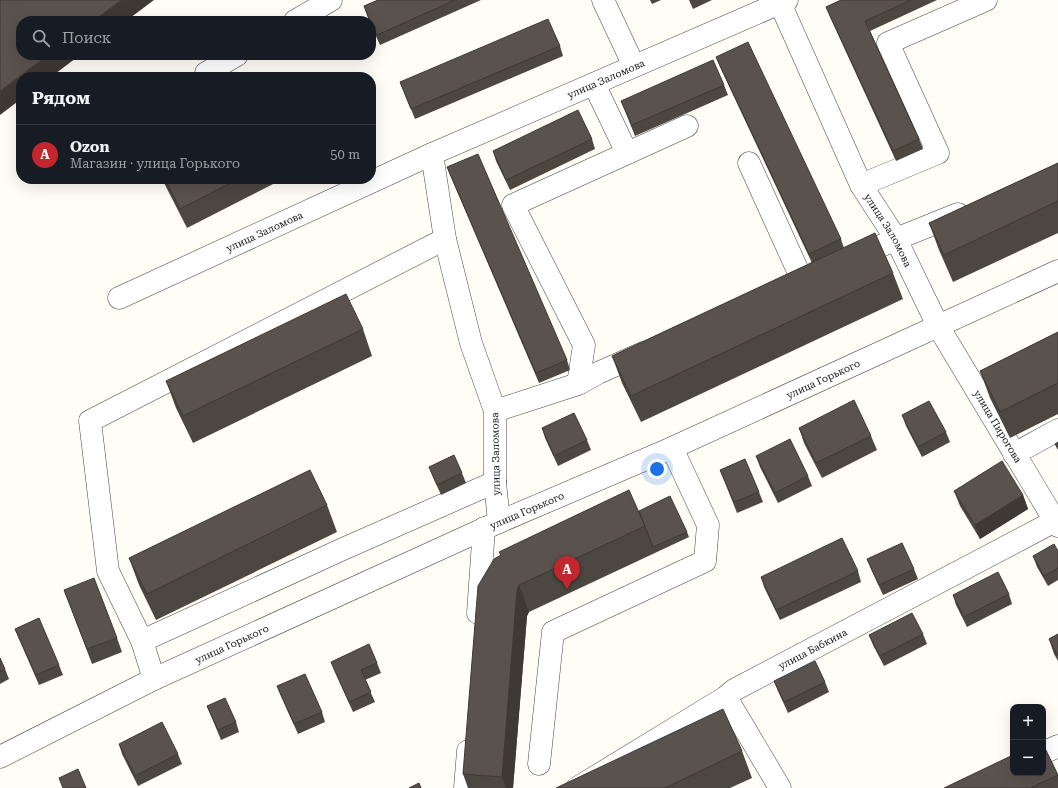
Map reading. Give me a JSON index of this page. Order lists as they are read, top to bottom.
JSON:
{
  "streets": {
    "street": [
      "улица Заломова",
      "улица Горького",
      "улица Пирогова",
      "улица Бабкина"
    ]
  },
  "crossings": [
    ["улица Заломова", "улица Горького"],
    ["улица Заломова", "улица Пирогова"],
    ["улица Горького", "улица Пирогова"],
    ["улица Пирогова", "улица Бабкина"]
  ],
  "page": {
    "search": "Поиск",
    "heading": "Рядом",
    "list": [
      {
        "mark": "A",
        "name": "Ozon",
        "note": "Магазин · улица Горького",
        "value": "50 m"
      }
    ],
    "pins": "A",
    "map_buttons": ["+", "−"]
  }
}
